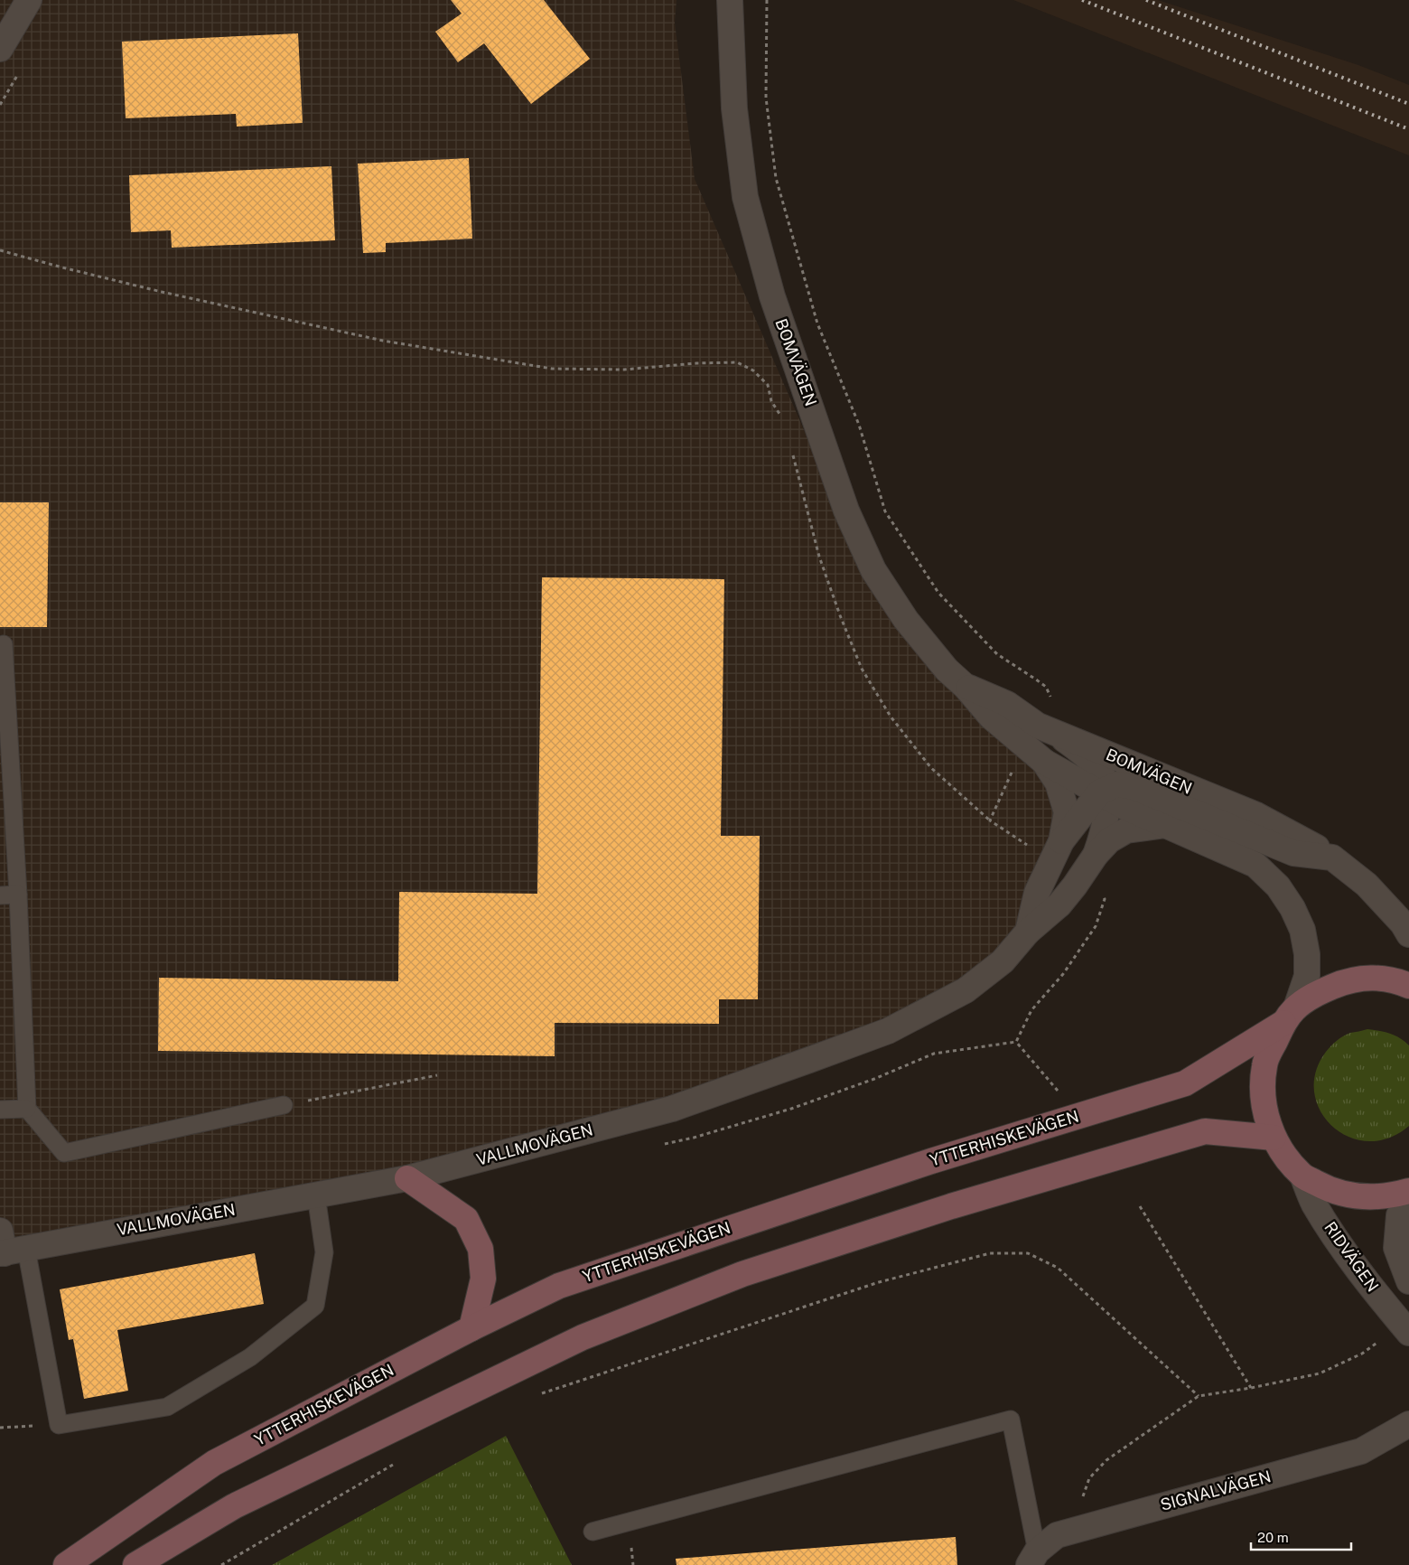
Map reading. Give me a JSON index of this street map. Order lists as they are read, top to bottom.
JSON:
{
  "streets": {
    "main road": ["YTTERHISKEVÄGEN"],
    "street": [
      "BOMVÄGEN",
      "VALLMOVÄGEN",
      "RIDVÄGEN",
      "SIGNALVÄGEN"
    ]
  },
  "crossings": [
    ["BOMVÄGEN", "YTTERHISKEVÄGEN"],
    ["BOMVÄGEN", "VALLMOVÄGEN"]
  ],
  "scale_bar": "20 m"
}
